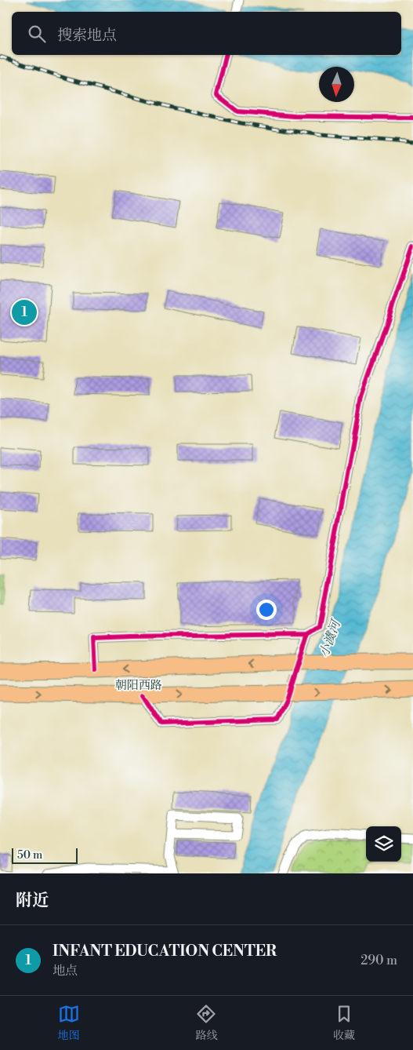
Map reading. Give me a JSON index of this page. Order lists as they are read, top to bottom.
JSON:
{
  "streets": {
    "main road": ["朝阳西路"]
  },
  "water": ["小澞河"],
  "scale_bar": "50 m",
  "north": "bottom",
  "page": {
    "search": "搜索地点",
    "pins": "1",
    "scale": "50 m",
    "heading": "附近",
    "list": [
      {
        "mark": "1",
        "name": "INFANT EDUCATION CENTER",
        "note": "地点",
        "value": "290 m"
      }
    ],
    "nav": ["地图", "路线", "收藏"]
  }
}
